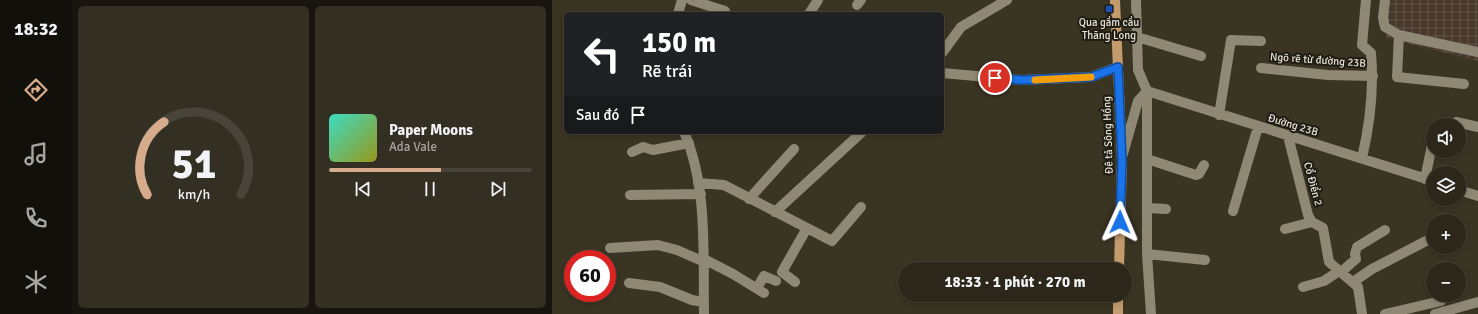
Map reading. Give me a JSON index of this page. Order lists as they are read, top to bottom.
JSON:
{
  "streets": {
    "main road": ["Đê tả Sông Hồng"],
    "street": ["Ngõ rẽ từ đường 23B", "Đường 23B", "Cổ Điển 2"]
  },
  "crossings": [
    ["Ngõ rẽ từ đường 23B", "Đường 23B"],
    ["Đường 23B", "Cổ Điển 2"]
  ],
  "places": {
    "transit": ["Qua gầm cầu Thăng Long"]
  },
  "page": {
    "tabs": "18:32",
    "turn": ["150 m", "Rẽ trái"],
    "then": "Sau đó",
    "song": ["Paper Moons", "Ada Vale"],
    "map_buttons": ["+", "−"],
    "limit": "60",
    "trip": "18:33 · 1 phút · 270 m",
    "gauge": ["51", "km/h"]
  }
}
